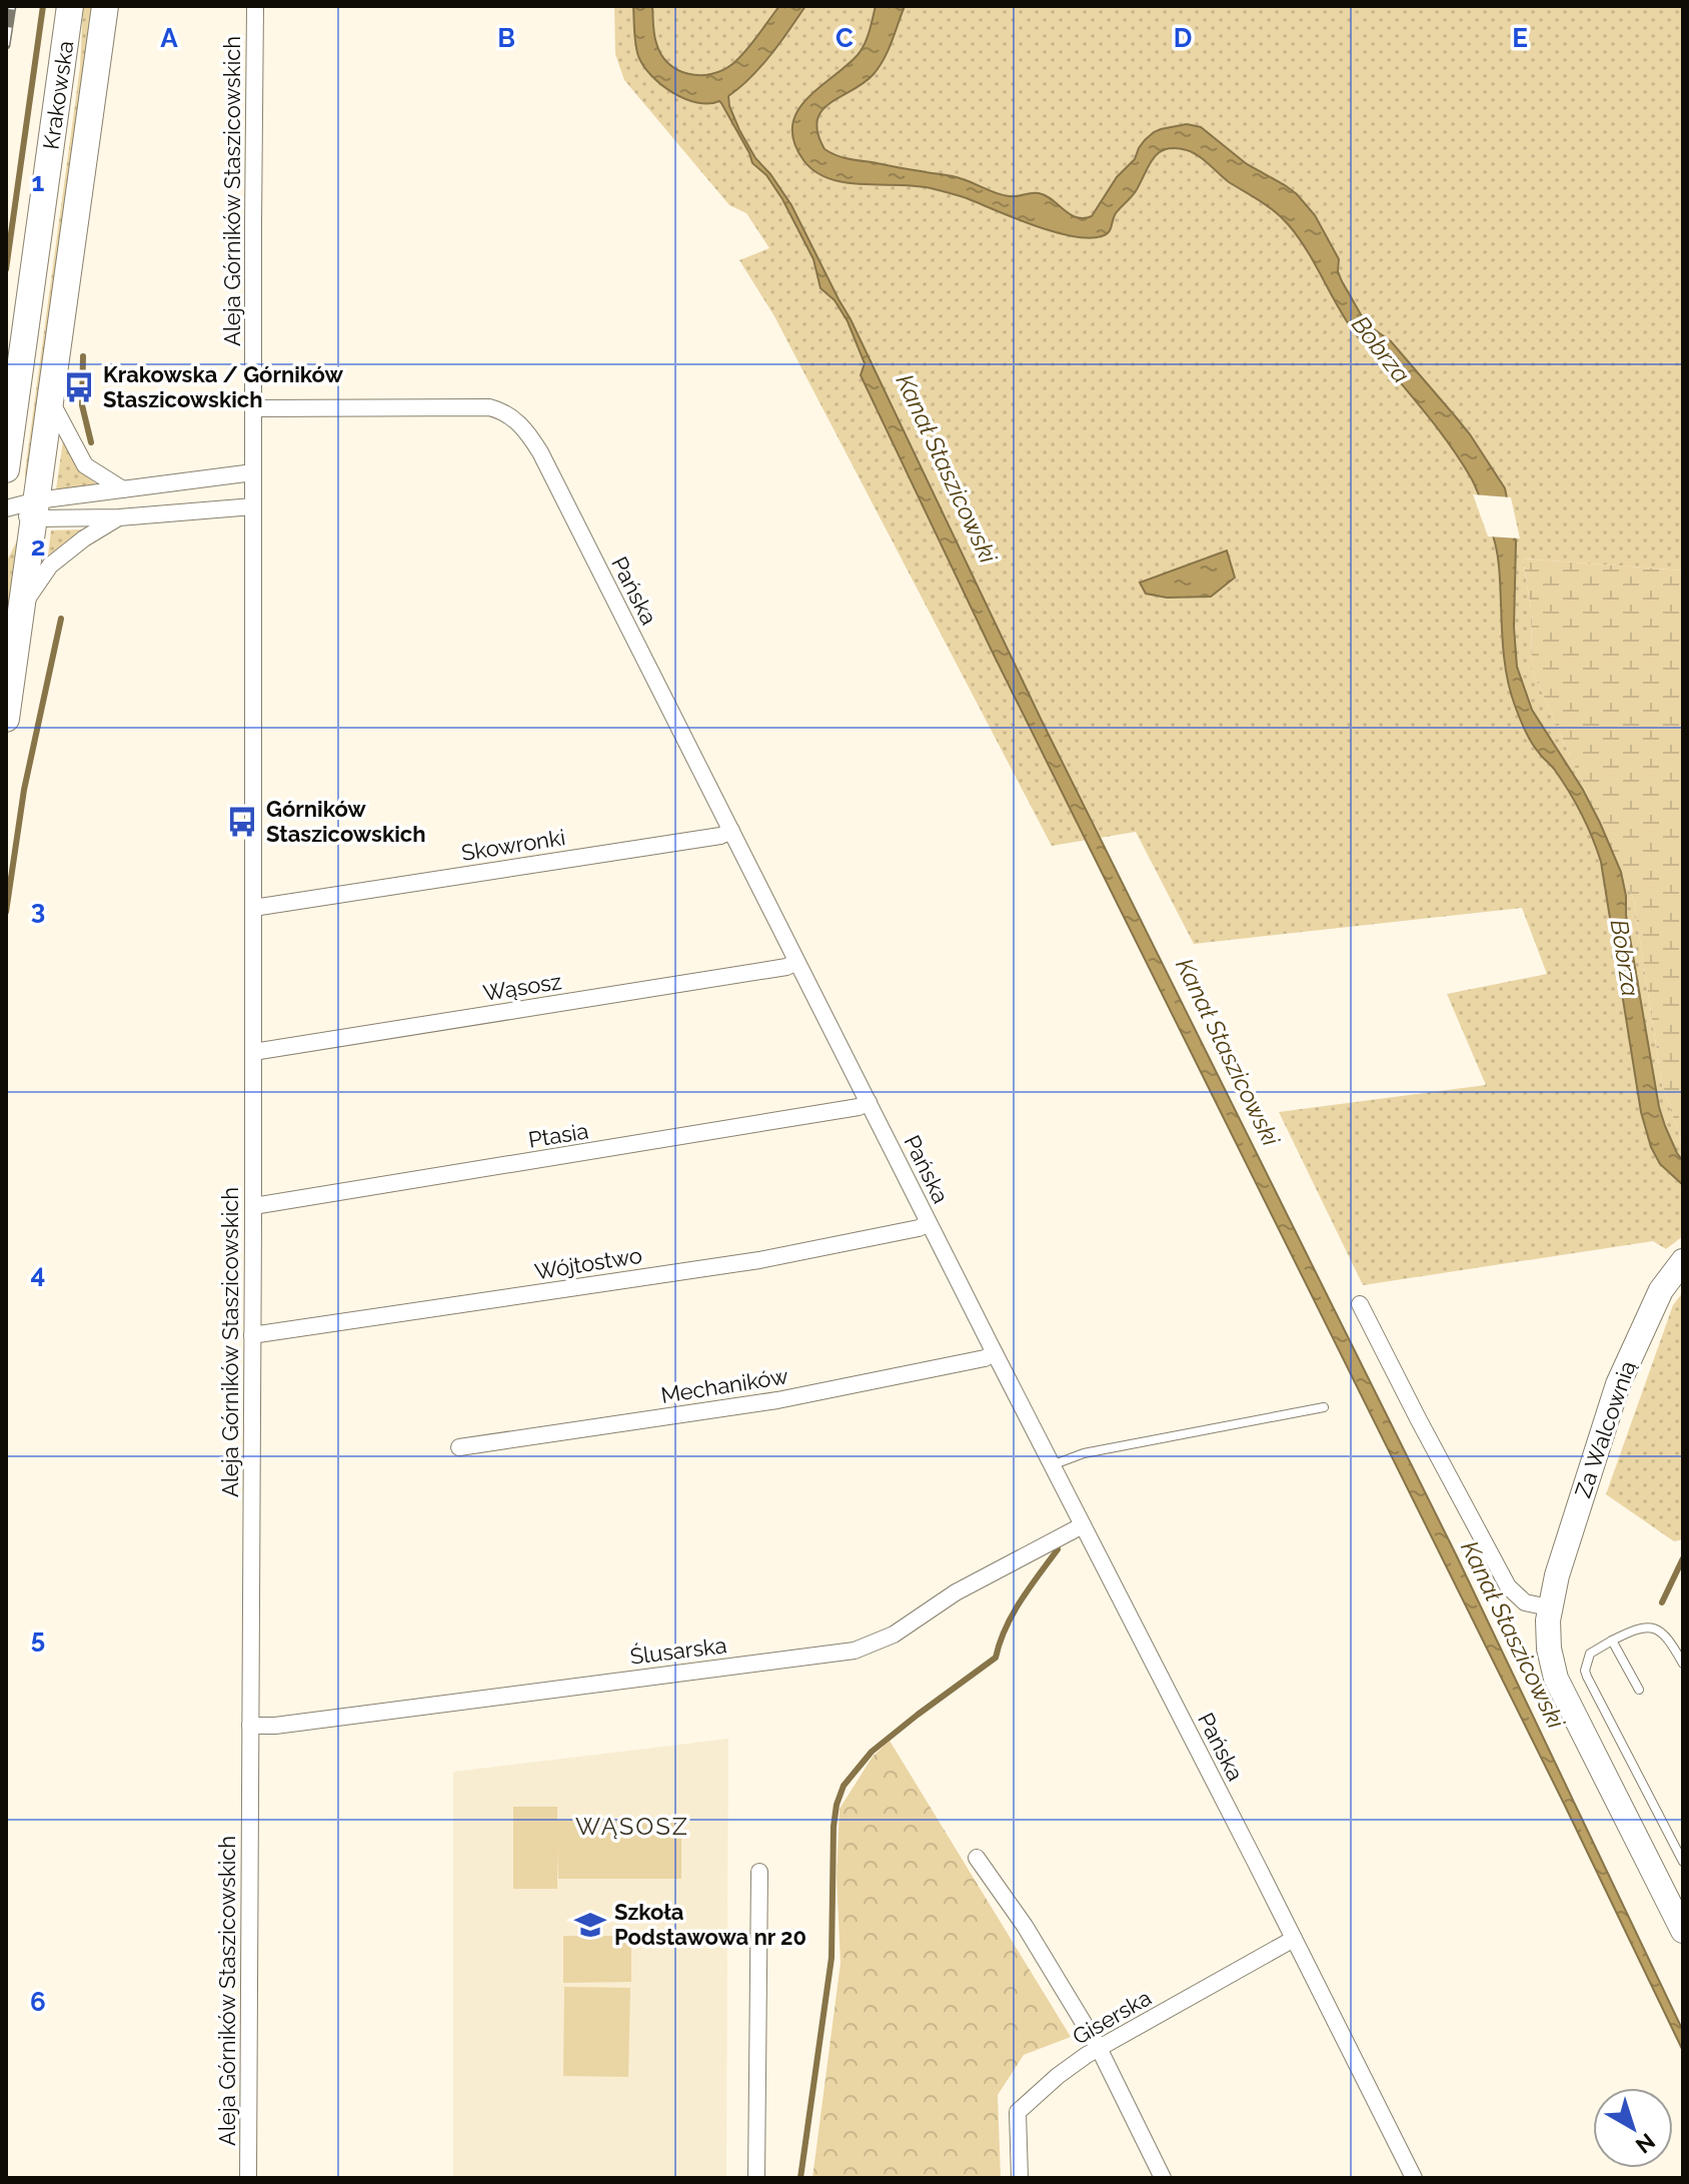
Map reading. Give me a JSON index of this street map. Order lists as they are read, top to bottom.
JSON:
{
  "streets": {
    "main road": ["Krakowska", "Za Walcownią"],
    "street": [
      "Aleja Górników Staszicowskich",
      "Pańska",
      "Skowronki",
      "Wąsosz",
      "Ptasia",
      "Wójtostwo",
      "Mechaników",
      "Ślusarska",
      "Giserska"
    ]
  },
  "crossings": [
    ["Aleja Górników Staszicowskich", "Pańska"],
    ["Aleja Górników Staszicowskich", "Skowronki"],
    ["Aleja Górników Staszicowskich", "Wąsosz"],
    ["Aleja Górników Staszicowskich", "Ptasia"],
    ["Aleja Górników Staszicowskich", "Wójtostwo"],
    ["Aleja Górników Staszicowskich", "Ślusarska"],
    ["Pańska", "Skowronki"],
    ["Pańska", "Wąsosz"],
    ["Pańska", "Ptasia"],
    ["Pańska", "Wójtostwo"],
    ["Pańska", "Mechaników"],
    ["Pańska", "Ślusarska"],
    ["Pańska", "Giserska"]
  ],
  "districts": ["WĄSOSZ"],
  "water": ["Bobrza", "Kanał Staszicowski"],
  "places": {
    "bus stop": ["Krakowska / Górników Staszicowskich", "Górników Staszicowskich"],
    "school or university": ["Szkoła Podstawowa nr 20"]
  },
  "north": "bottom right",
  "grid": {
    "columns": [
      "A",
      "B",
      "C",
      "D",
      "E"
    ],
    "rows": [
      "1",
      "2",
      "3",
      "4",
      "5",
      "6"
    ]
  }
}
